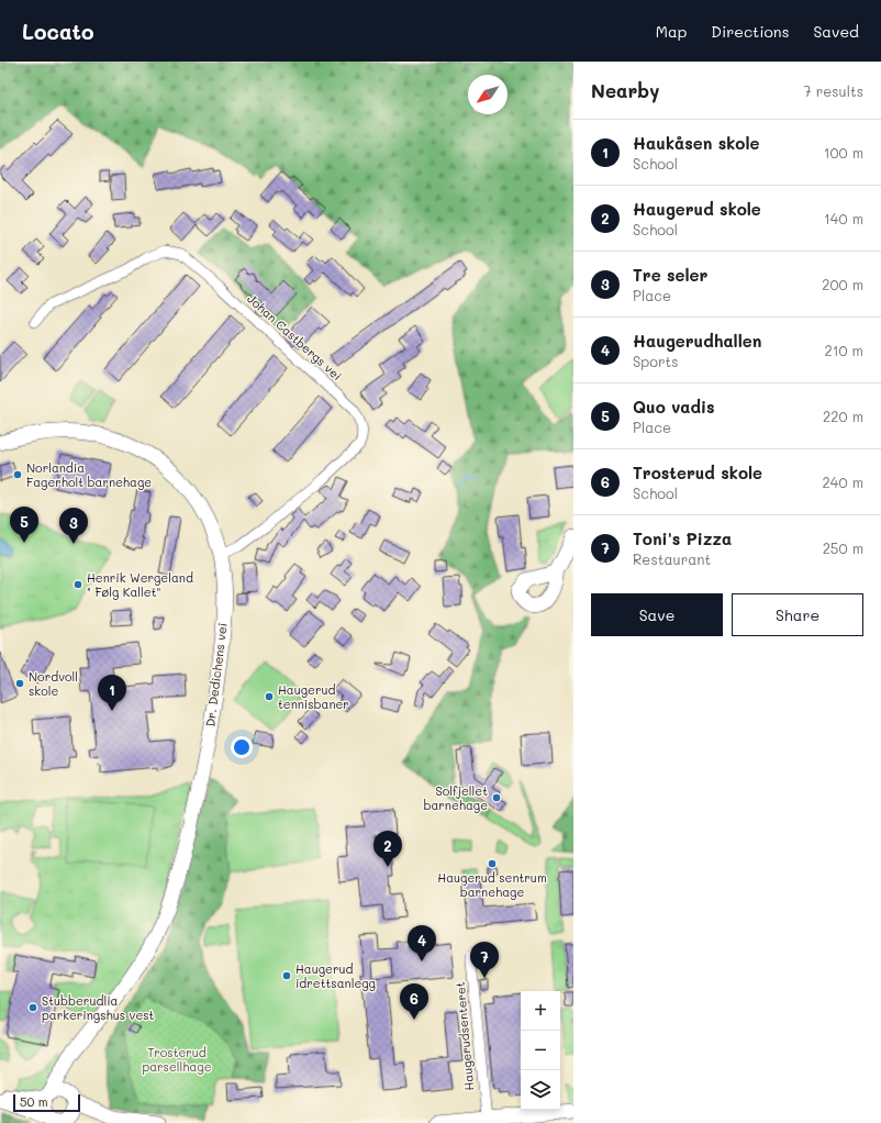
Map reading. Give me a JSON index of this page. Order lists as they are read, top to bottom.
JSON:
{
  "streets": {
    "street": ["Johan Castbergs vei", "Dr. Dedichens vei", "Haugerudsenteret"]
  },
  "crossings": [
    ["Johan Castbergs vei", "Dr. Dedichens vei"]
  ],
  "parks": ["Trosterud parsellhage"],
  "places": [
    "Norlandia Fagerholt barnehage",
    "Henrik Wergeland \" Følg Kallet\"",
    "Nordvoll skole",
    "Haugerud tennisbaner",
    "Solfjellet barnehage",
    "Haugerud sentrum barnehage",
    "Haugerud idrettsanlegg",
    "Stubberudlia parkeringshus vest"
  ],
  "scale_bar": "50 m",
  "north": "bottom left",
  "page": {
    "header": "Locato",
    "nav": ["Map", "Directions", "Saved"],
    "heading": ["Nearby", "7 results"],
    "list": [
      {
        "mark": "1",
        "name": "Haukåsen skole",
        "note": "School",
        "value": "100 m"
      },
      {
        "mark": "2",
        "name": "Haugerud skole",
        "note": "School",
        "value": "140 m"
      },
      {
        "mark": "3",
        "name": "Tre seler",
        "note": "Place",
        "value": "200 m"
      },
      {
        "mark": "4",
        "name": "Haugerudhallen",
        "note": "Sports",
        "value": "210 m"
      },
      {
        "mark": "5",
        "name": "Quo vadis",
        "note": "Place",
        "value": "220 m"
      },
      {
        "mark": "6",
        "name": "Trosterud skole",
        "note": "School",
        "value": "240 m"
      },
      {
        "mark": "7",
        "name": "Toni's Pizza",
        "note": "Restaurant",
        "value": "250 m"
      }
    ],
    "pins": [
      "5",
      "3",
      "1",
      "2",
      "4",
      "7",
      "6"
    ],
    "buttons": ["Save", "Share"],
    "map_buttons": ["+", "−"],
    "scale": "50 m"
  }
}
